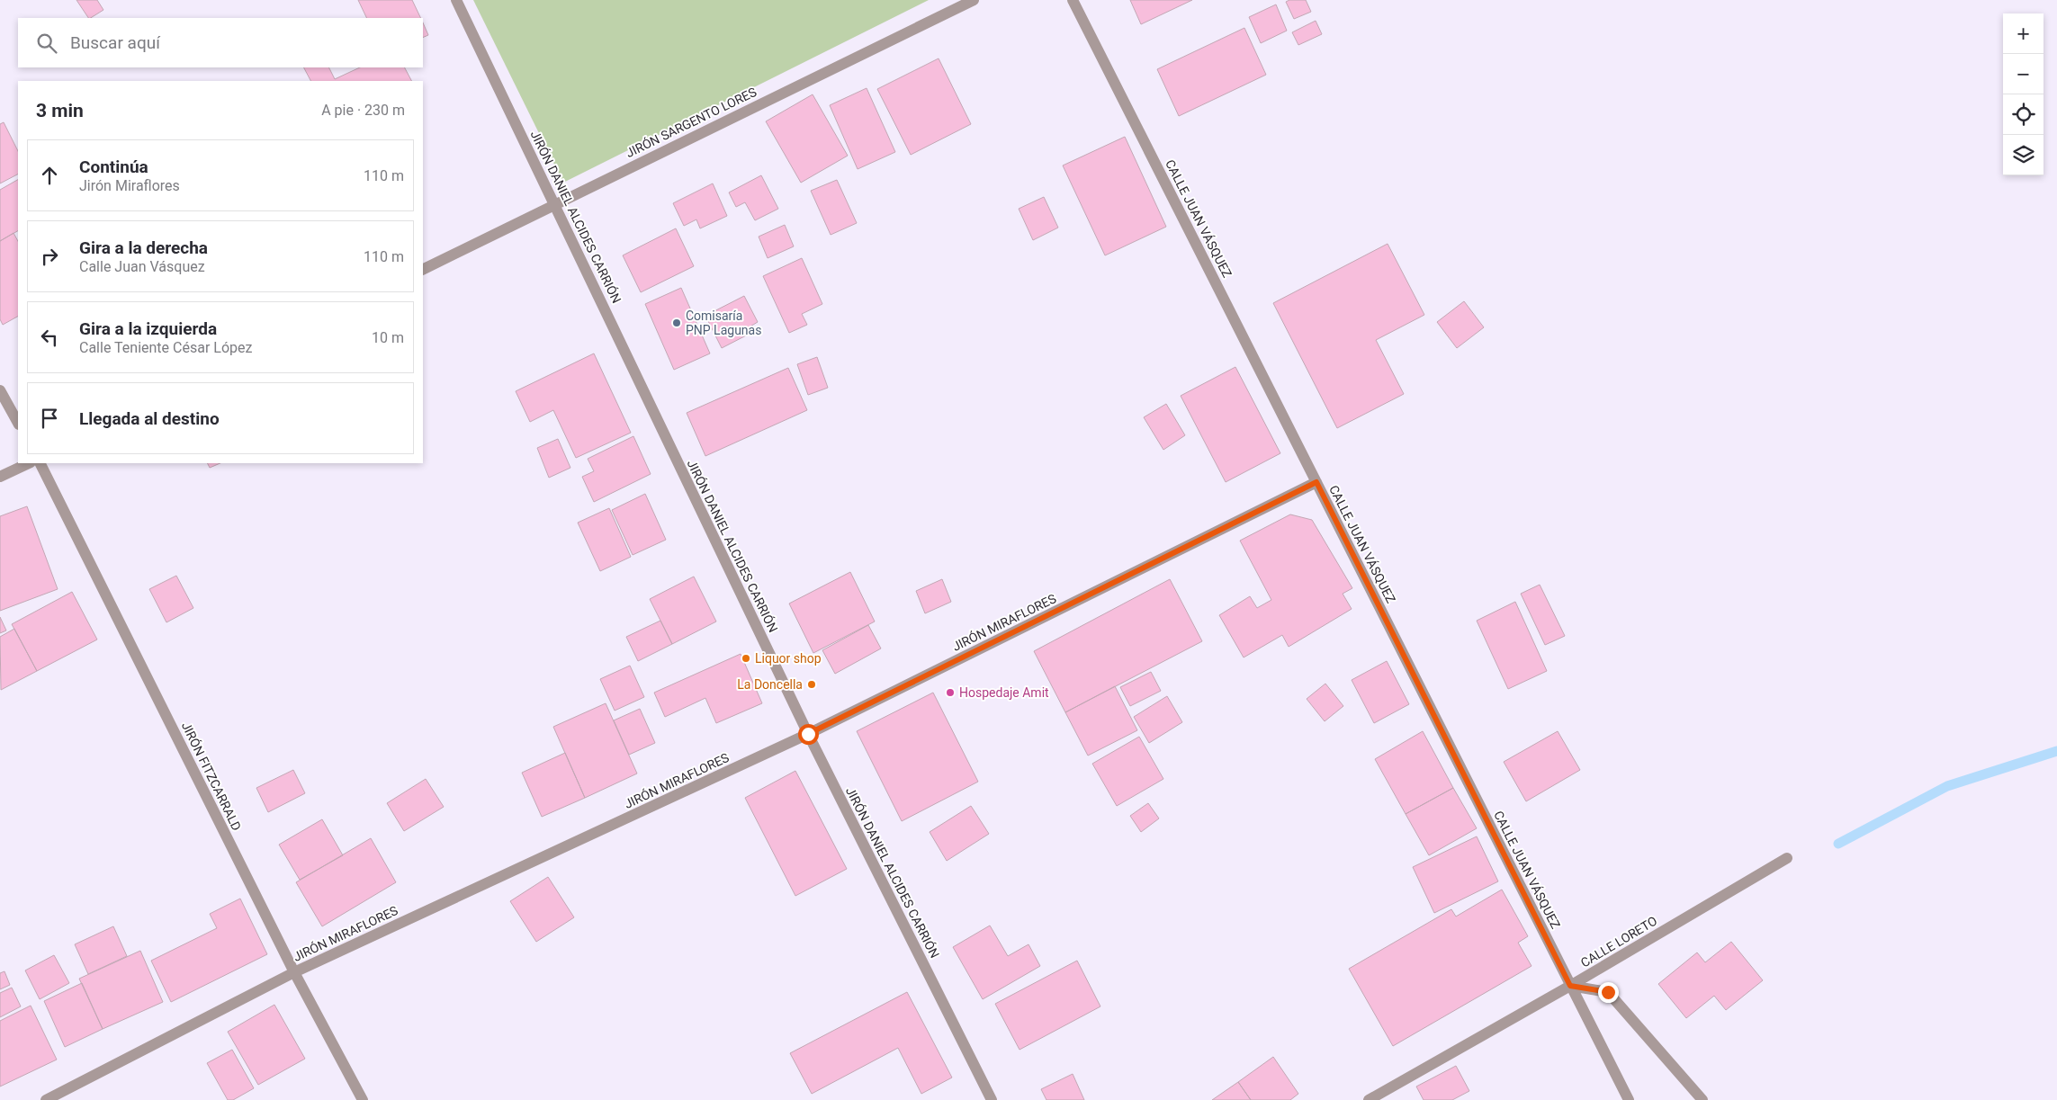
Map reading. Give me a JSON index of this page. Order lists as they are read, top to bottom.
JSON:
{
  "streets": {
    "street": [
      "JIRÓN SARGENTO LORES",
      "JIRÓN DANIEL ALCIDES CARRIÓN",
      "CALLE JUAN VÁSQUEZ",
      "JIRÓN MIRAFLORES",
      "JIRÓN FITZCARRALD",
      "CALLE LORETO"
    ]
  },
  "crossings": [
    ["JIRÓN SARGENTO LORES", "JIRÓN DANIEL ALCIDES CARRIÓN"],
    ["JIRÓN DANIEL ALCIDES CARRIÓN", "JIRÓN MIRAFLORES"],
    ["CALLE JUAN VÁSQUEZ", "JIRÓN MIRAFLORES"],
    ["CALLE JUAN VÁSQUEZ", "CALLE LORETO"],
    ["JIRÓN MIRAFLORES", "JIRÓN FITZCARRALD"]
  ],
  "places": [
    "Comisaría PNP Lagunas",
    "Liquor shop",
    "La Doncella",
    "Hospedaje Amit"
  ],
  "page": {
    "map_buttons": ["+", "−"],
    "search": "Buscar aquí",
    "heading": ["3 min", "A pie · 230 m"],
    "list": [
      ["Continúa", "Jirón Miraflores", "110 m"],
      ["Gira a la derecha", "Calle Juan Vásquez", "110 m"],
      ["Gira a la izquierda", "Calle Teniente César López", "10 m"],
      "Llegada al destino"
    ]
  }
}
